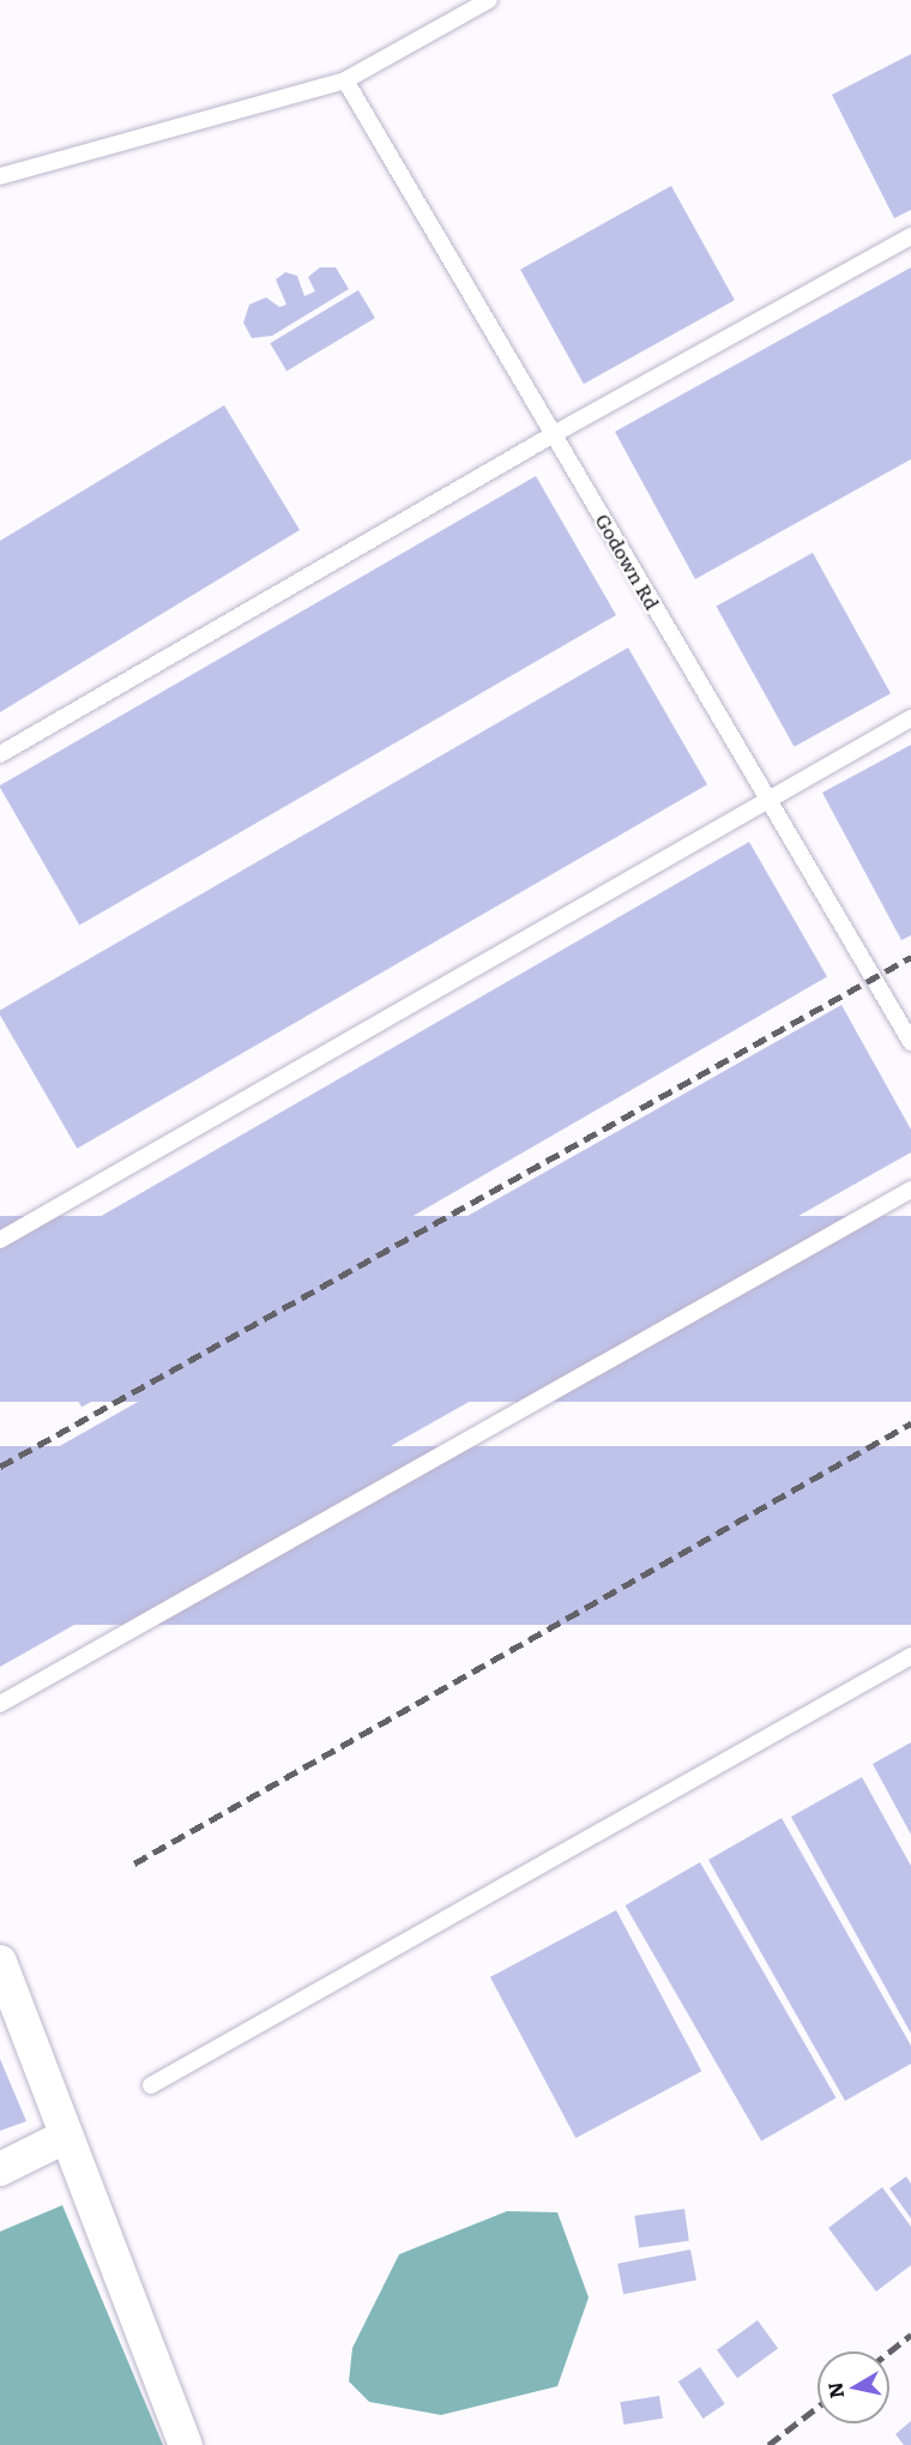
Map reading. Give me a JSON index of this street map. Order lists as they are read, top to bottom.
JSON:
{
  "streets": {
    "lane": ["Godown Rd"]
  },
  "north": "left"
}
